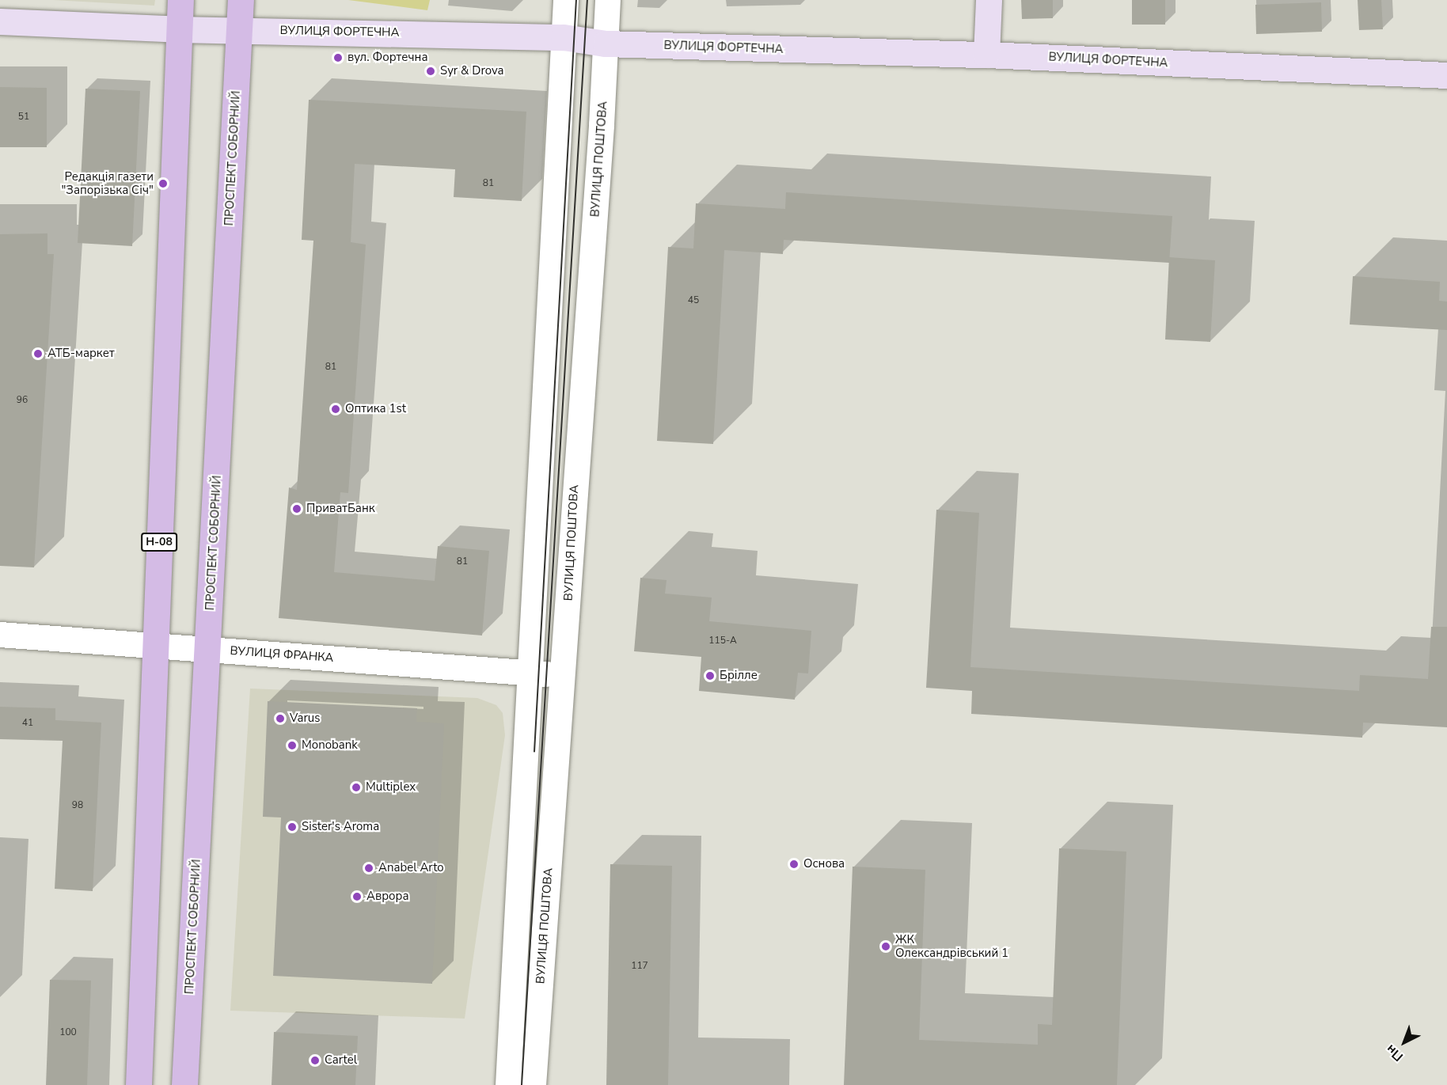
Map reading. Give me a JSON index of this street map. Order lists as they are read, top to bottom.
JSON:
{
  "streets": {
    "main road": ["ВУЛИЦЯ ФОРТЕЧНА", "ПРОСПЕКТ СОБОРНИЙ", "Н-08"],
    "street": ["ВУЛИЦЯ ПОШТОВА", "ВУЛИЦЯ ФРАНКА"]
  },
  "crossings": [
    ["ВУЛИЦЯ ФОРТЕЧНА", "ПРОСПЕКТ СОБОРНИЙ"],
    ["ВУЛИЦЯ ФОРТЕЧНА", "ВУЛИЦЯ ПОШТОВА"],
    ["ВУЛИЦЯ ФОРТЕЧНА", "Н-08"],
    ["ПРОСПЕКТ СОБОРНИЙ", "ВУЛИЦЯ ФРАНКА"],
    ["ВУЛИЦЯ ПОШТОВА", "ВУЛИЦЯ ФРАНКА"],
    ["Н-08", "ВУЛИЦЯ ФРАНКА"]
  ],
  "places": [
    "вул. Фортечна",
    "Syr & Drova",
    "Редакція газети \"Запорізька Січ\"",
    "АТБ-маркет",
    "Оптика 1st",
    "ПриватБанк",
    "Брілле",
    "Varus",
    "Monobank",
    "Multiplex",
    "Sister's Aroma",
    "Основа",
    "Anabel Arto",
    "Аврора",
    "ЖК Олександрівський 1",
    "Cartel"
  ],
  "house_numbers": [
    "51",
    "81",
    "45",
    "81",
    "96",
    "81",
    "115-А",
    "41",
    "98",
    "117",
    "100"
  ],
  "north": "bottom left"
}
